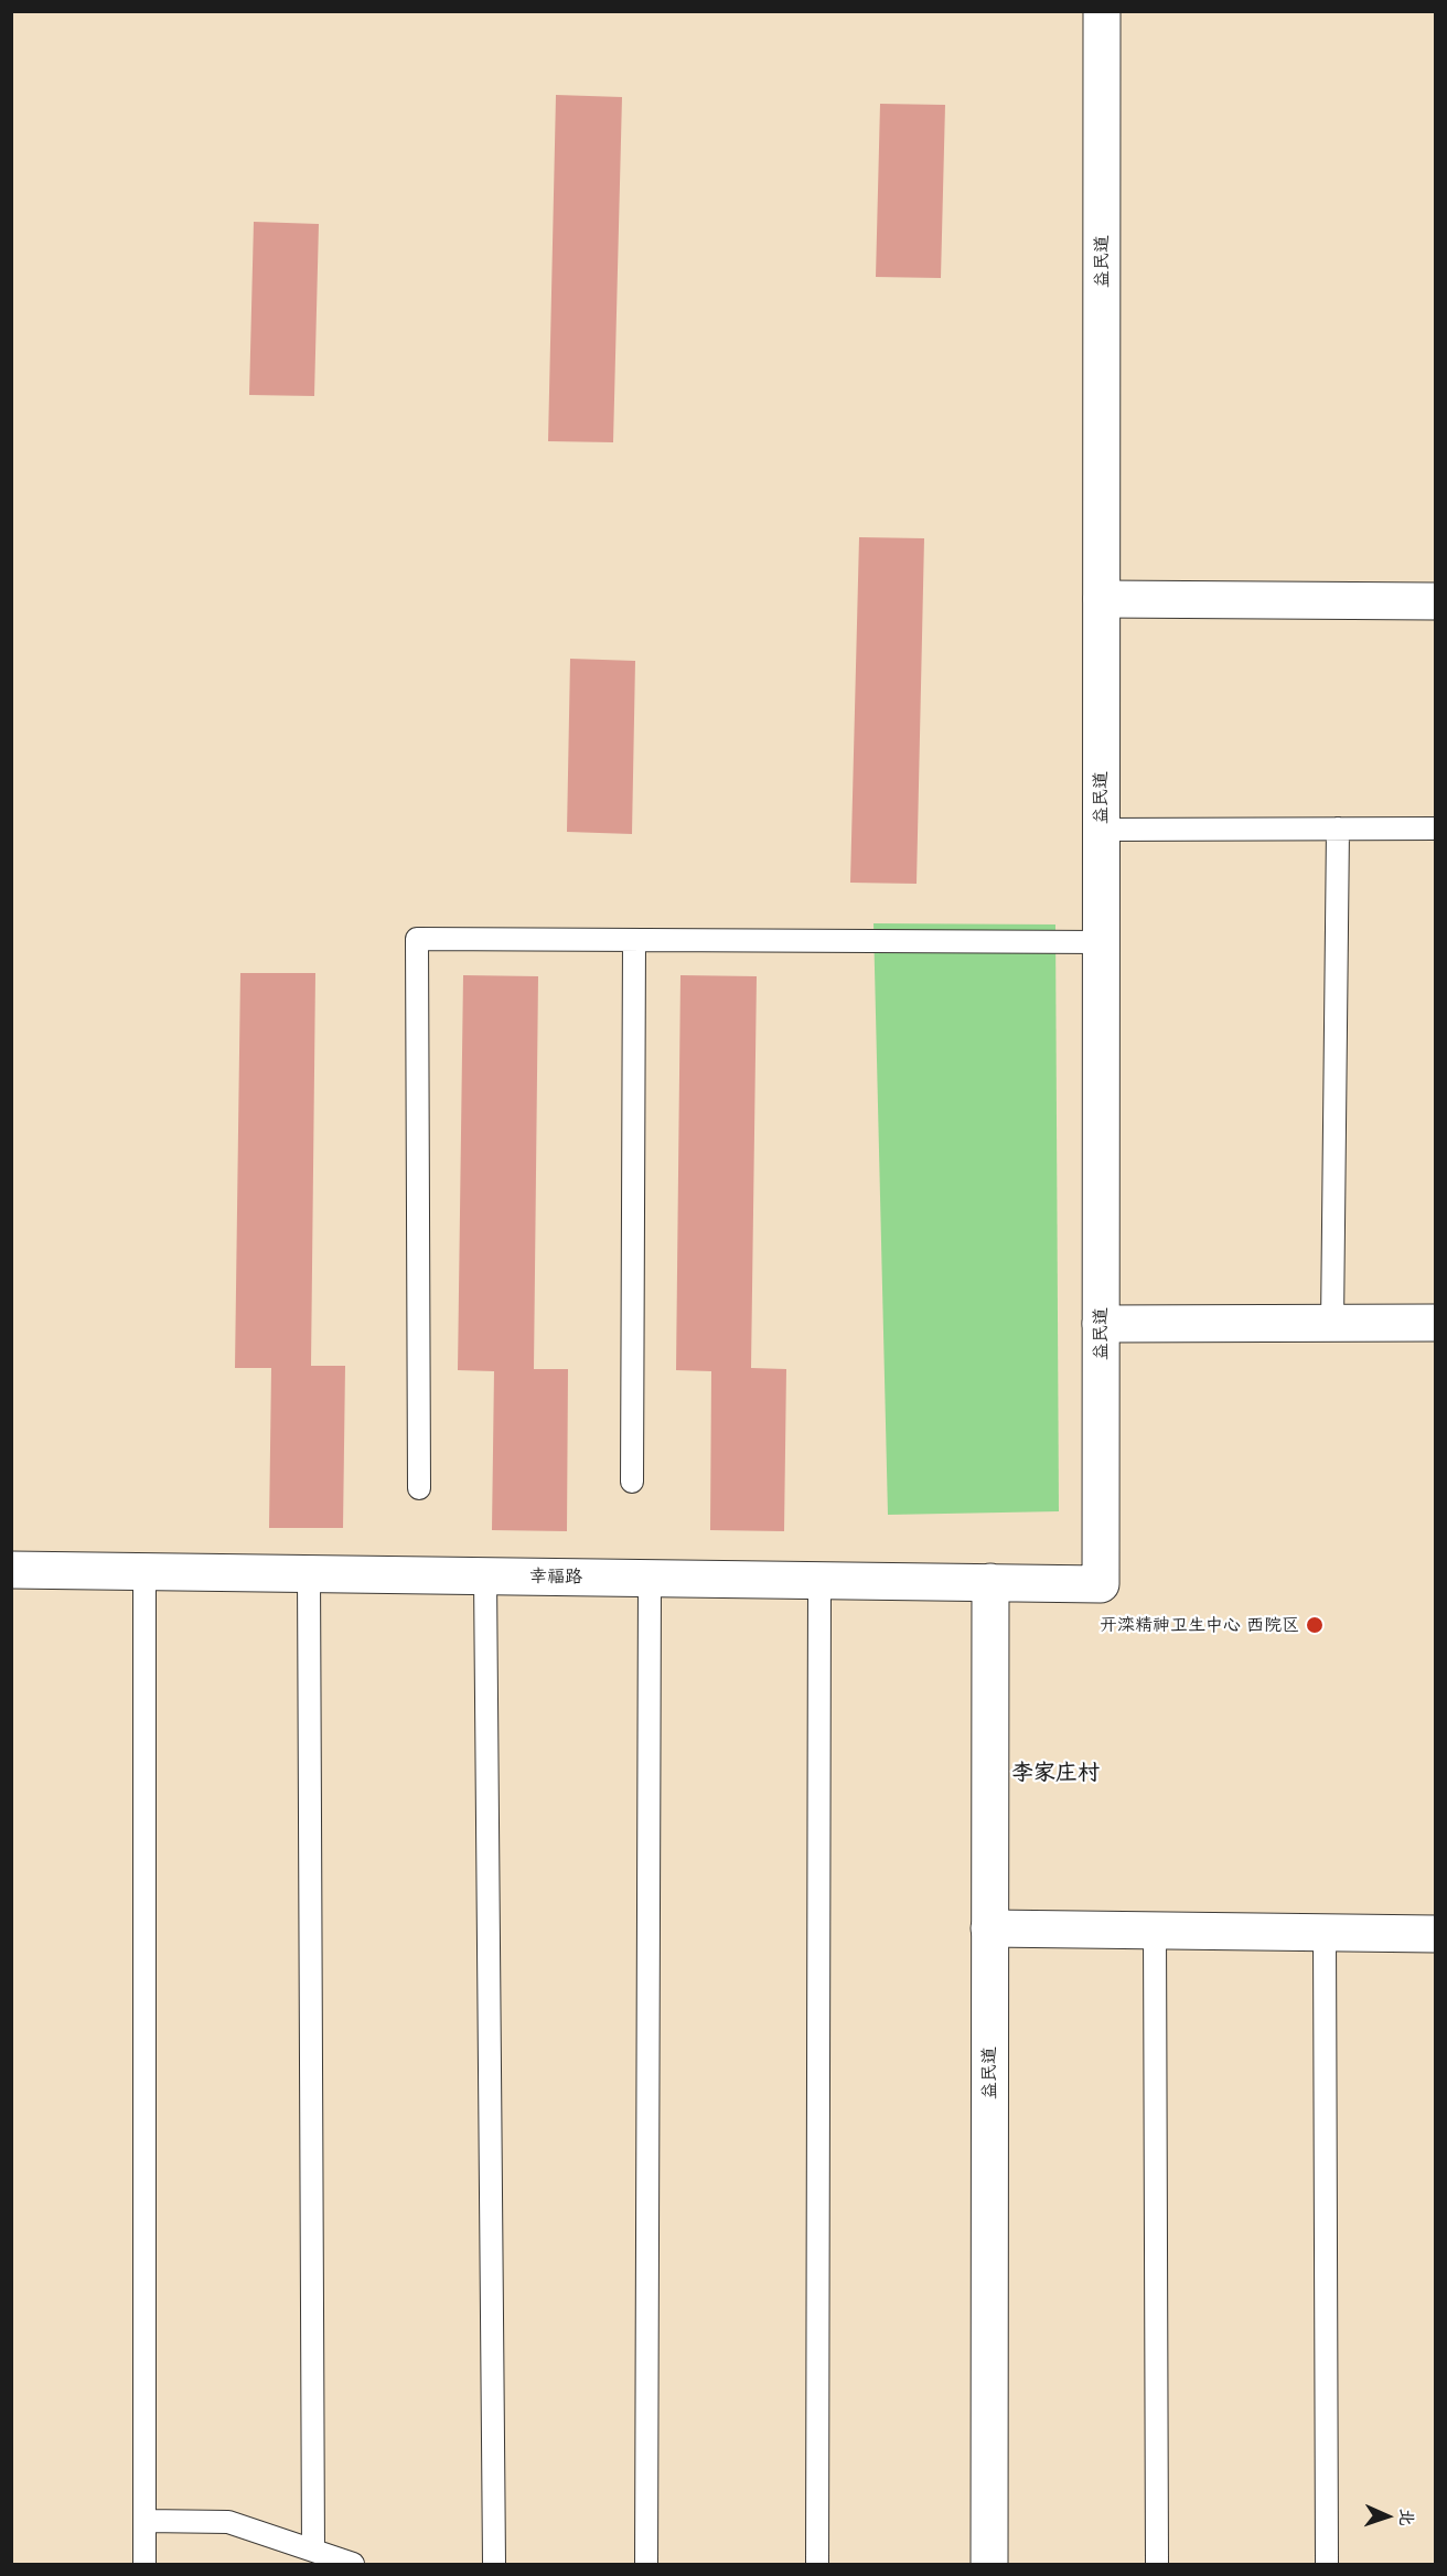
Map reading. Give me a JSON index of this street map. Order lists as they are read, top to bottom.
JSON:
{
  "streets": {
    "street": ["益民道", "幸福路"]
  },
  "crossings": [
    ["益民道", "幸福路"]
  ],
  "districts": ["李家庄村"],
  "places": ["开滦精神卫生中心 西院区"],
  "north": "right"
}
